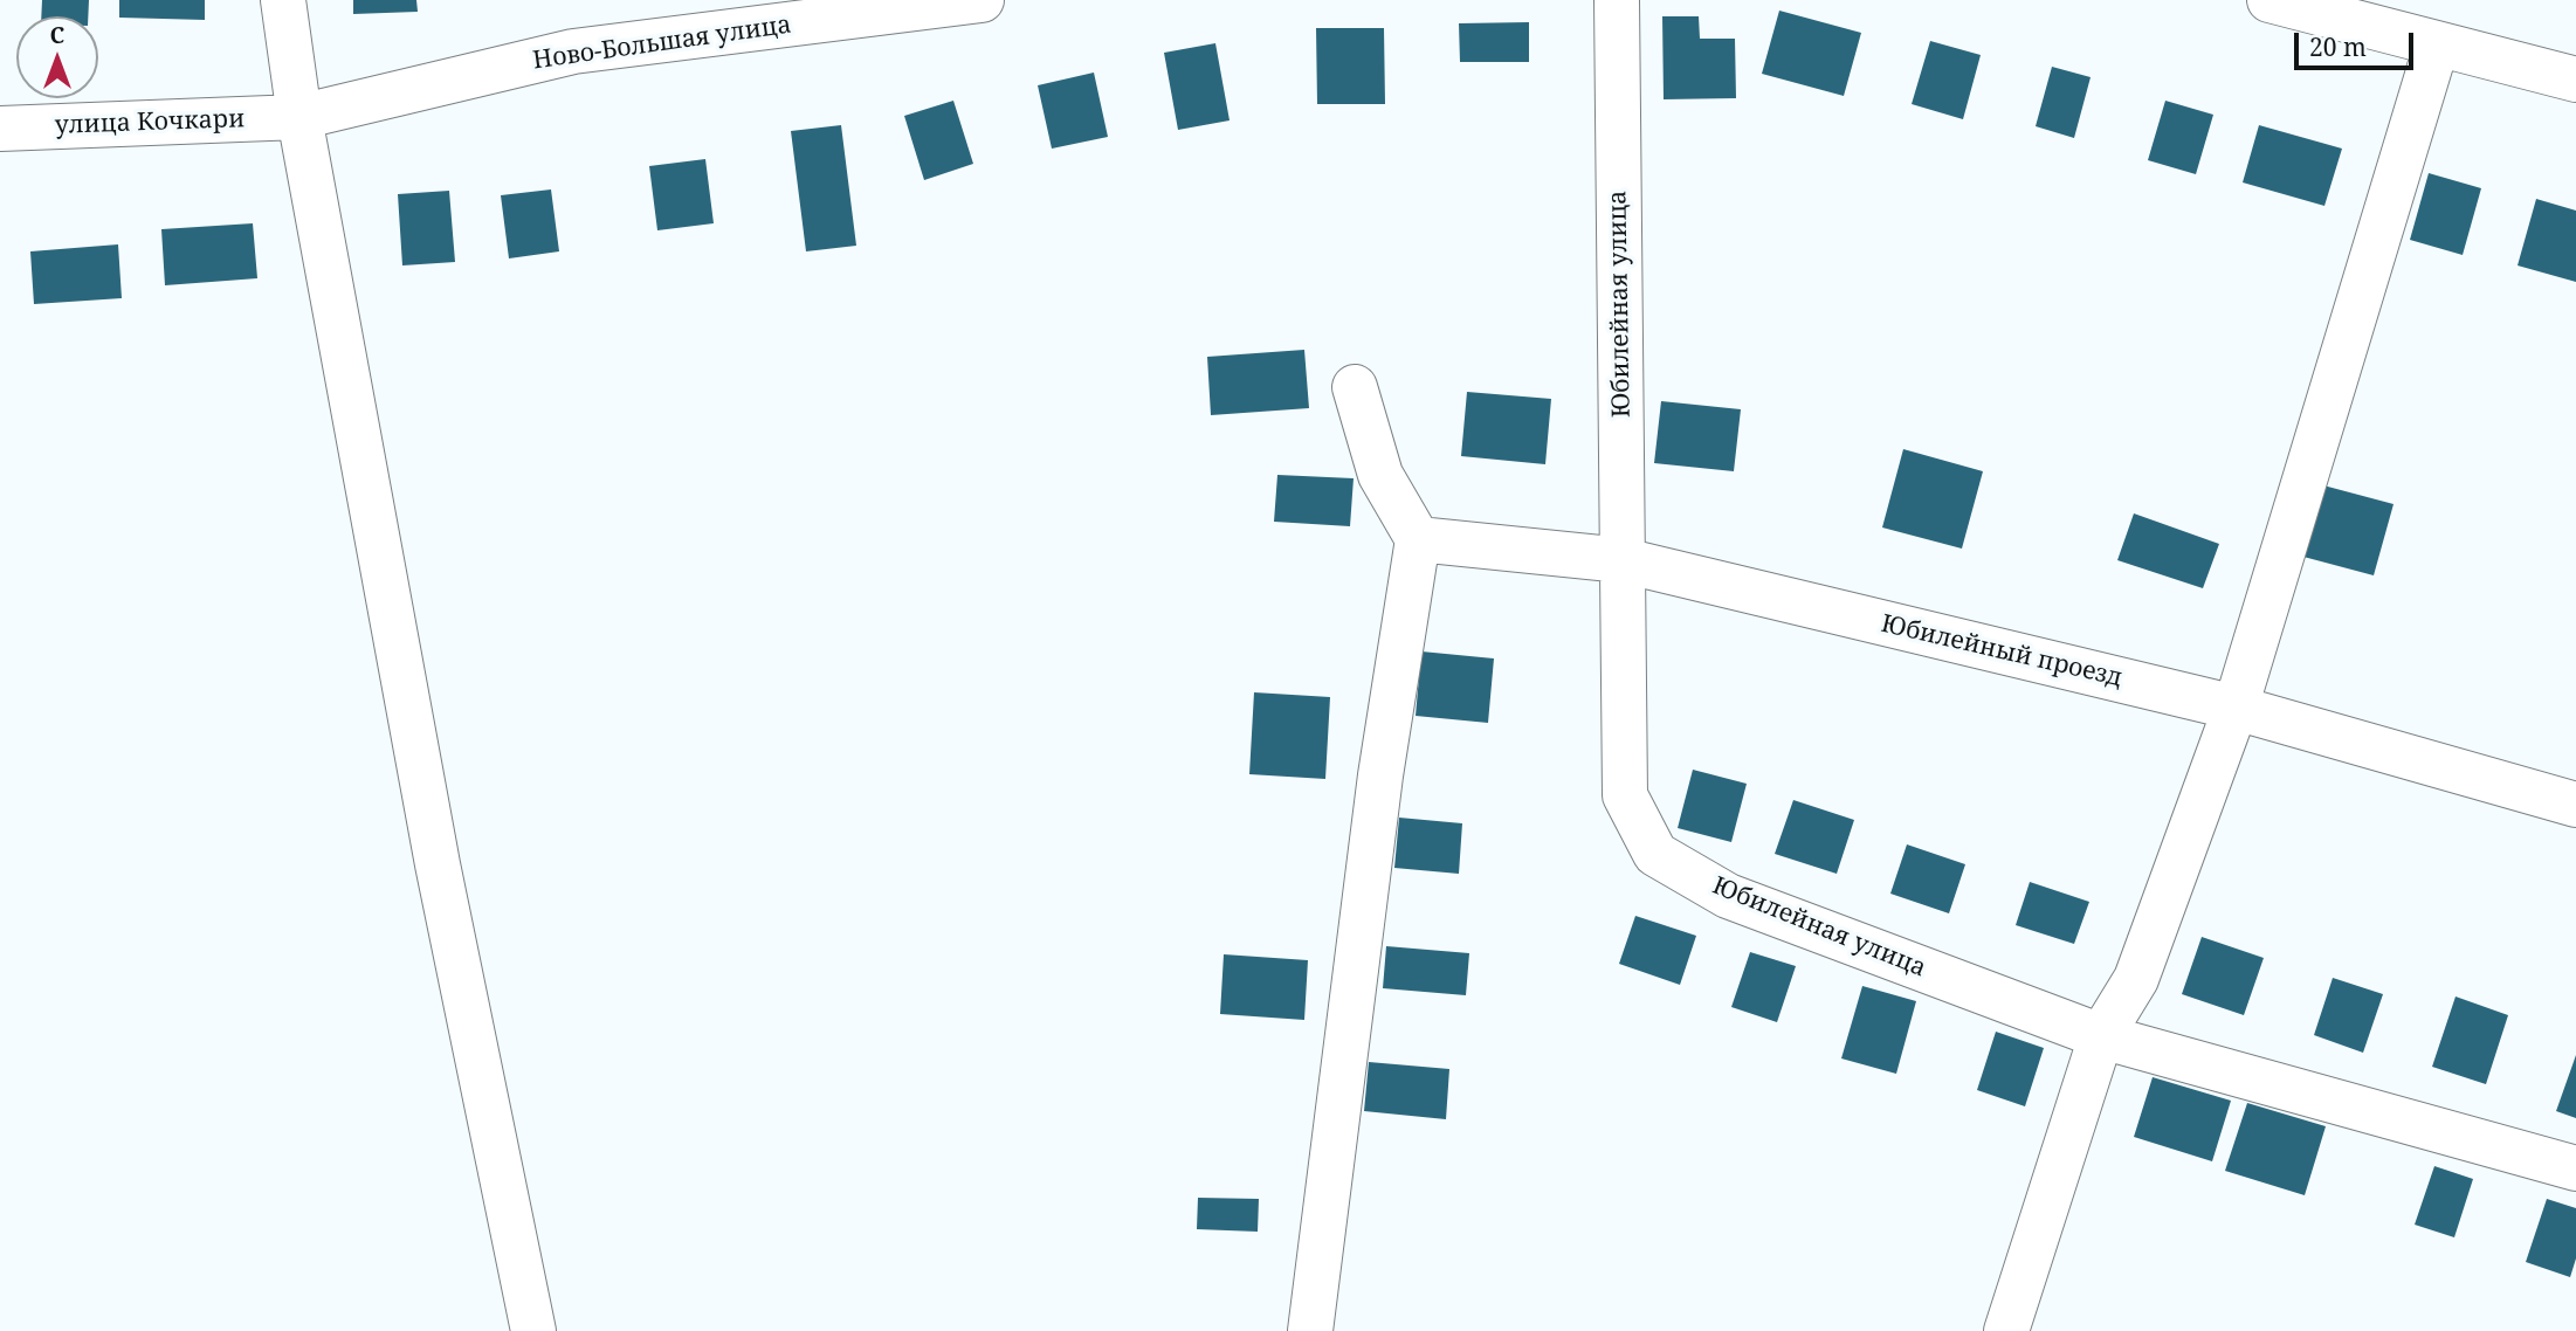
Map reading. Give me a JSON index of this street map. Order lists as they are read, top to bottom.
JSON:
{
  "streets": {
    "street": [
      "Ново-Большая улица",
      "улица Кочкари",
      "Юбилейная улица",
      "Юбилейный проезд"
    ]
  },
  "crossings": [
    ["Ново-Большая улица", "улица Кочкари"],
    ["Юбилейная улица", "Юбилейный проезд"]
  ],
  "scale_bar": "20 m",
  "north": "top"
}
